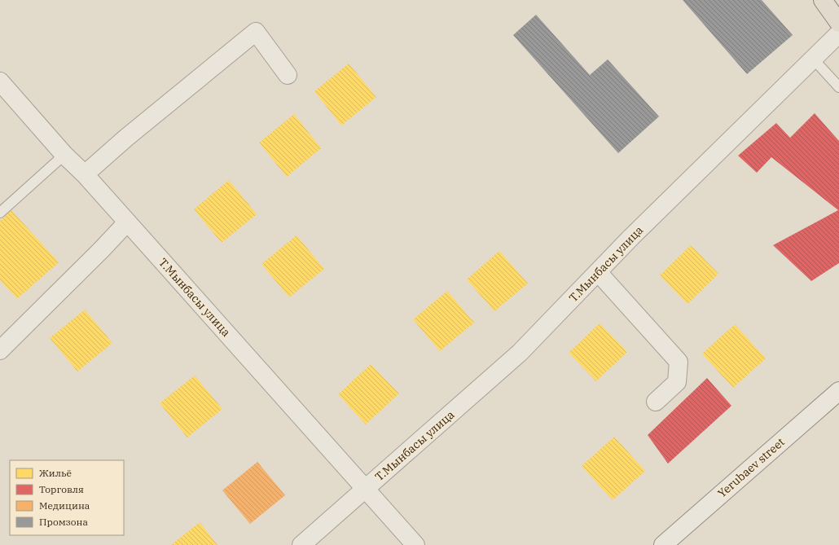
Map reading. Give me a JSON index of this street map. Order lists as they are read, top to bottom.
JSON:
{
  "streets": {
    "street": ["Т.Мынбасы улица", "Yerubaev street"]
  },
  "legend": [
    "Жильё",
    "Торговля",
    "Медицина",
    "Промзона"
  ]
}
